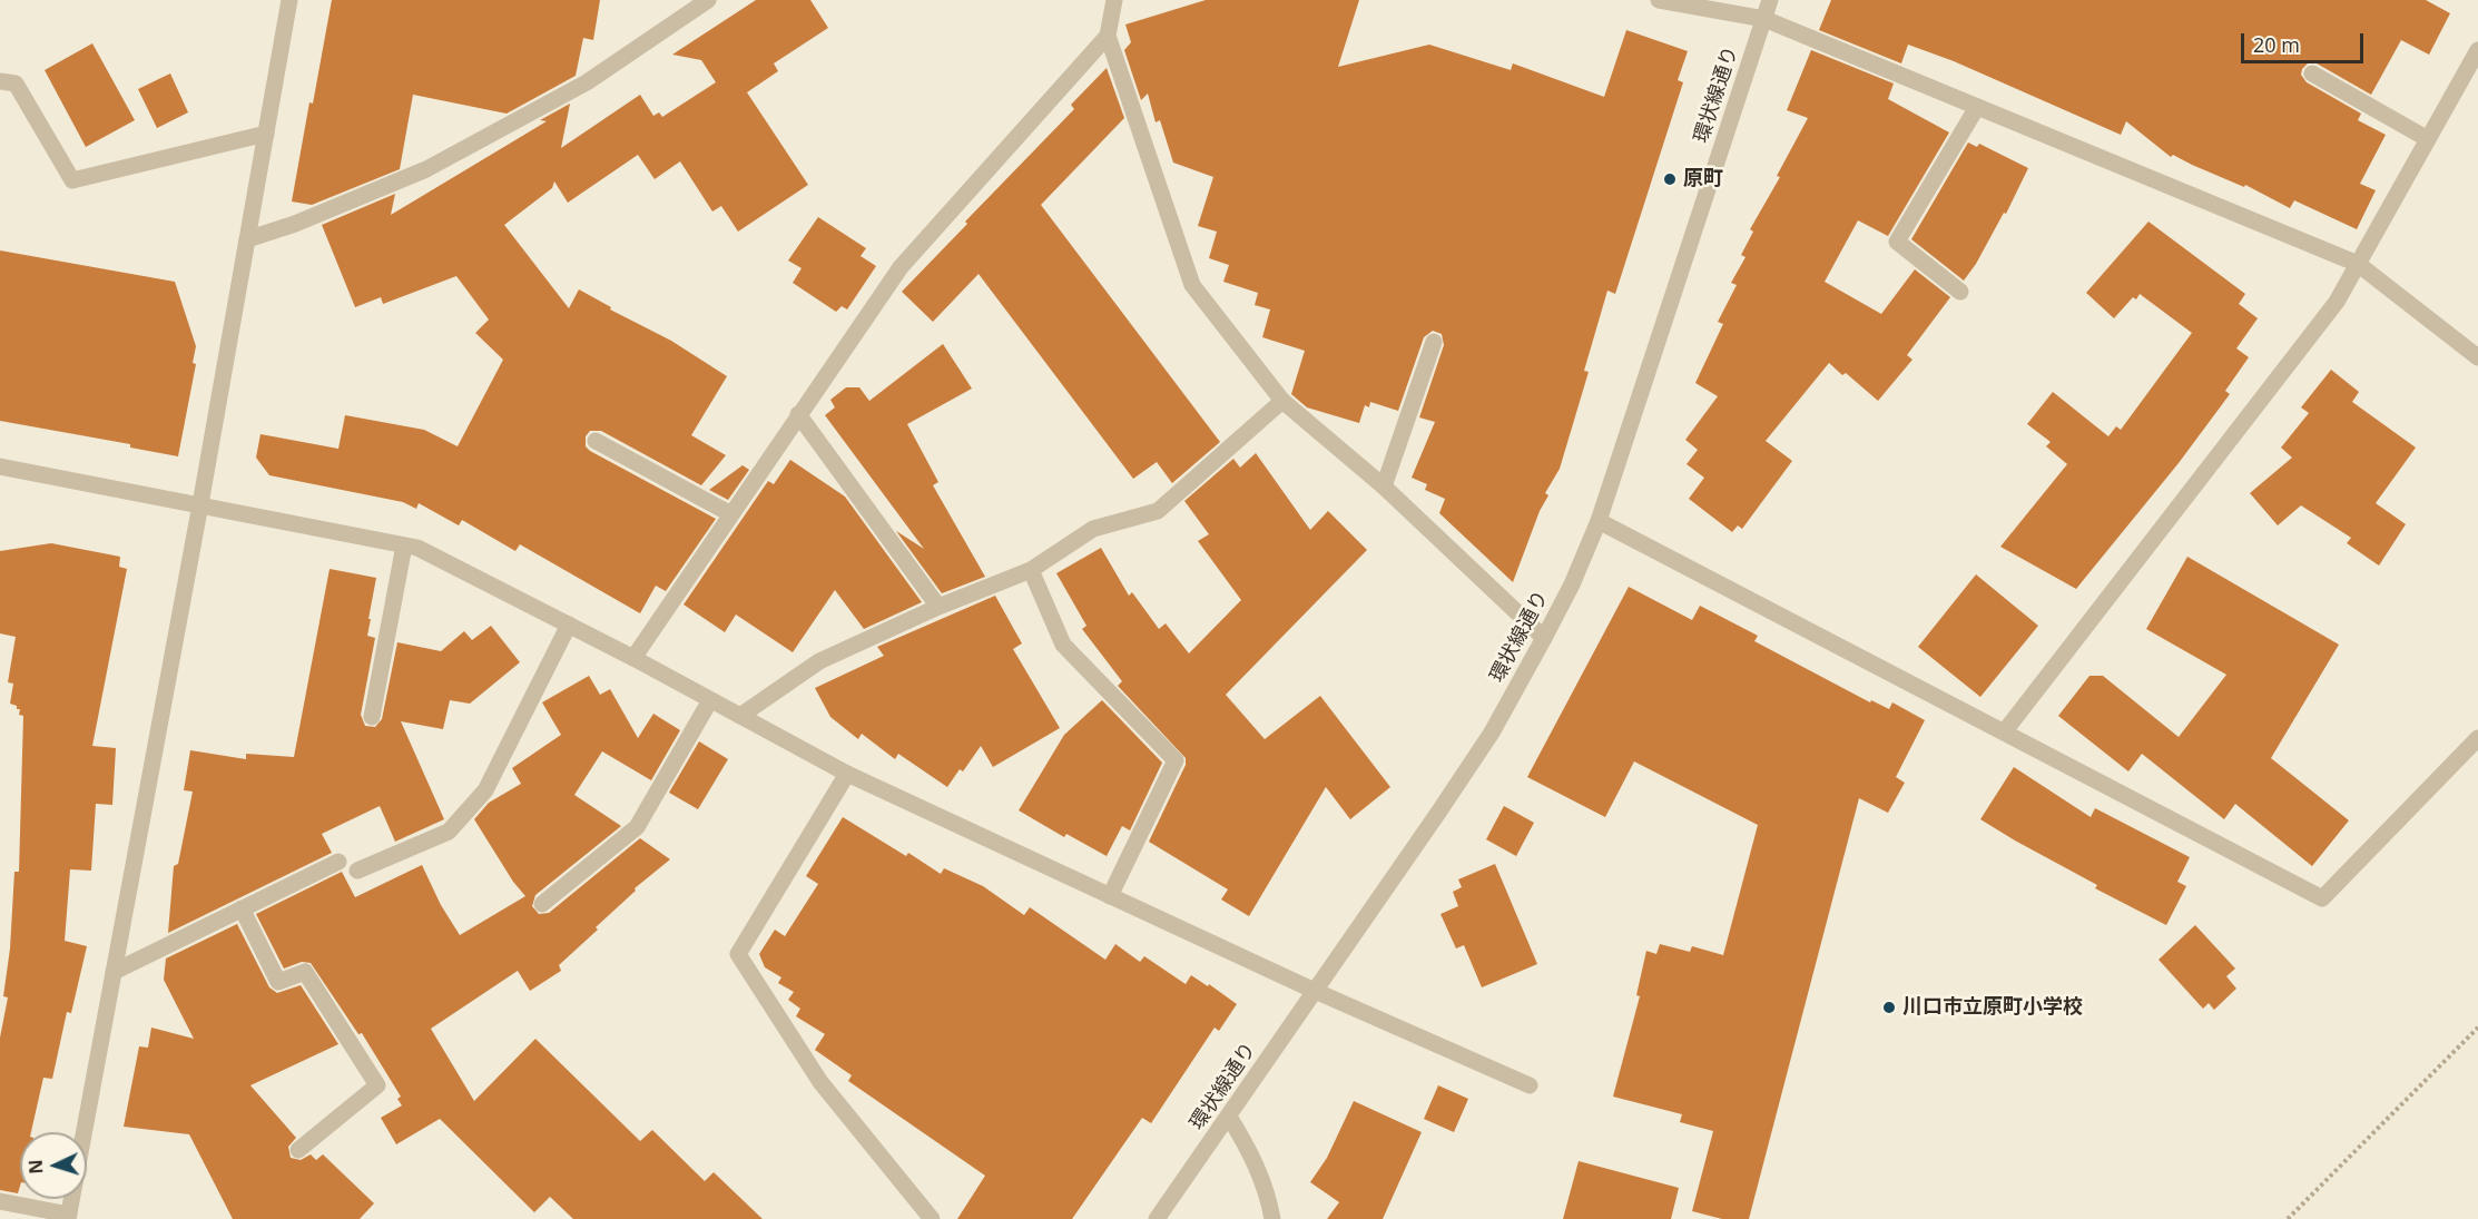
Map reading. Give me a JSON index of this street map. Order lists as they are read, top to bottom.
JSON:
{
  "streets": {
    "street": ["環状線通り"]
  },
  "places": ["原町", "川口市立原町小学校"],
  "scale_bar": "20 m",
  "north": "left"
}
